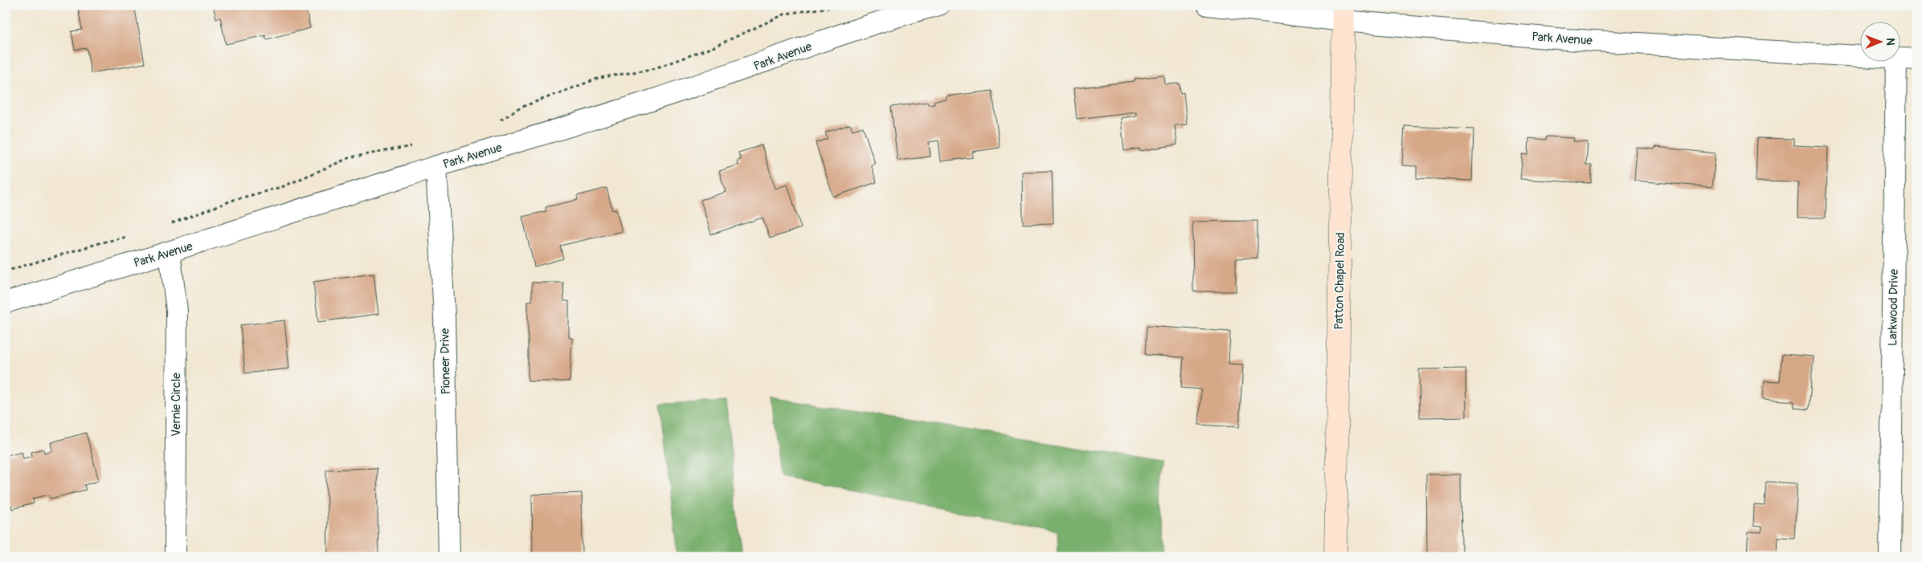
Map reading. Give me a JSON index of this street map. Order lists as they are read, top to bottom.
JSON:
{
  "streets": {
    "street": [
      "Park Avenue",
      "Patton Chapel Road",
      "Larkwood Drive",
      "Pioneer Drive",
      "Vernie Circle"
    ]
  },
  "crossings": [
    ["Park Avenue", "Patton Chapel Road"],
    ["Park Avenue", "Larkwood Drive"],
    ["Park Avenue", "Pioneer Drive"],
    ["Park Avenue", "Vernie Circle"]
  ],
  "north": "right"
}
